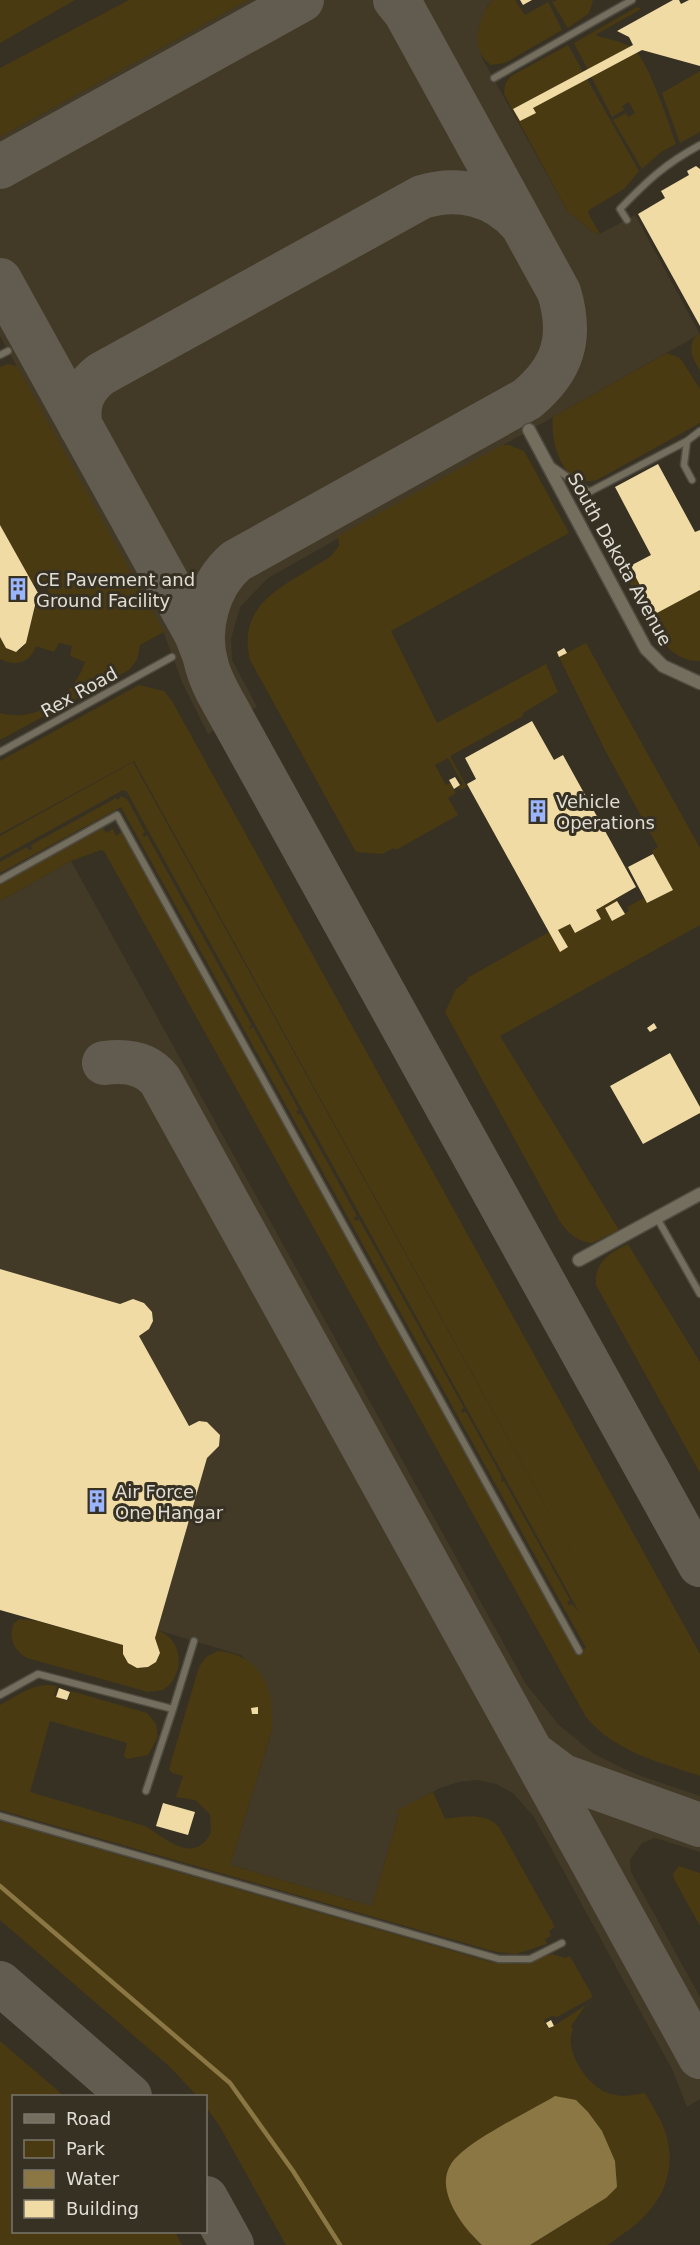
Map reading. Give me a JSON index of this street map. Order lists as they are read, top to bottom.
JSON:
{
  "streets": {
    "street": ["South Dakota Avenue"],
    "lane": ["Rex Road"]
  },
  "places": {
    "building": ["CE Pavement and Ground Facility", "Vehicle Operations", "Air Force One Hangar"]
  },
  "legend": [
    "Road",
    "Park",
    "Water",
    "Building"
  ]
}
